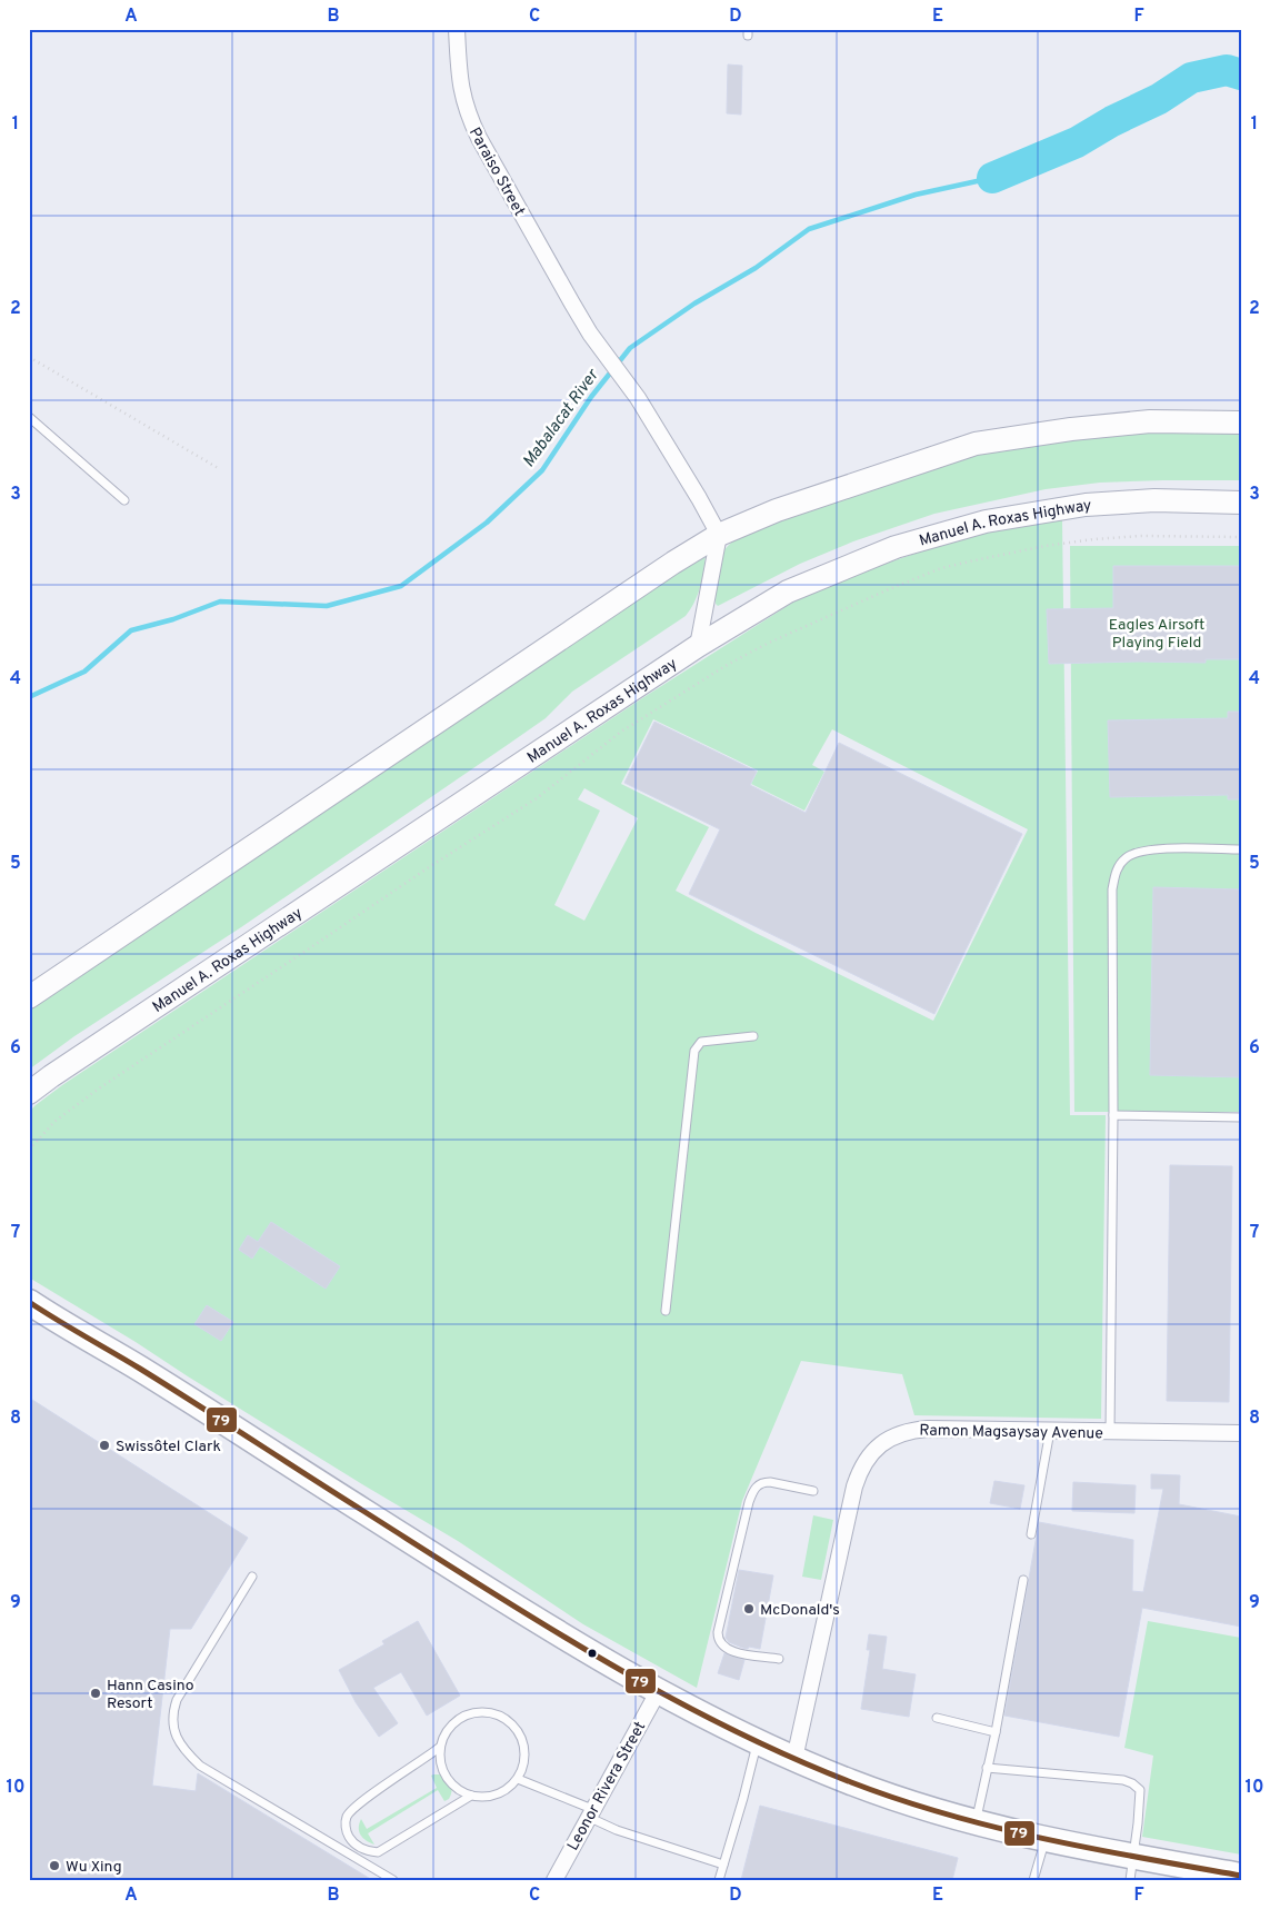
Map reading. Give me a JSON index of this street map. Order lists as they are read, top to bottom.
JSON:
{
  "streets": {
    "main road": ["Manuel A. Roxas Highway"],
    "street": ["Paraiso Street", "Ramon Magsaysay Avenue", "Leonor Rivera Street"]
  },
  "water": ["Mabalacat River"],
  "parks": ["Eagles Airsoft Playing Field"],
  "places": [
    "Swissôtel Clark",
    "McDonald's",
    "Hann Casino Resort",
    "Wu Xing"
  ],
  "lines": ["transit line 79"],
  "grid": {
    "columns": [
      "A",
      "B",
      "C",
      "D",
      "E",
      "F"
    ],
    "rows": [
      "1",
      "2",
      "3",
      "4",
      "5",
      "6",
      "7",
      "8",
      "9",
      "10"
    ]
  }
}
